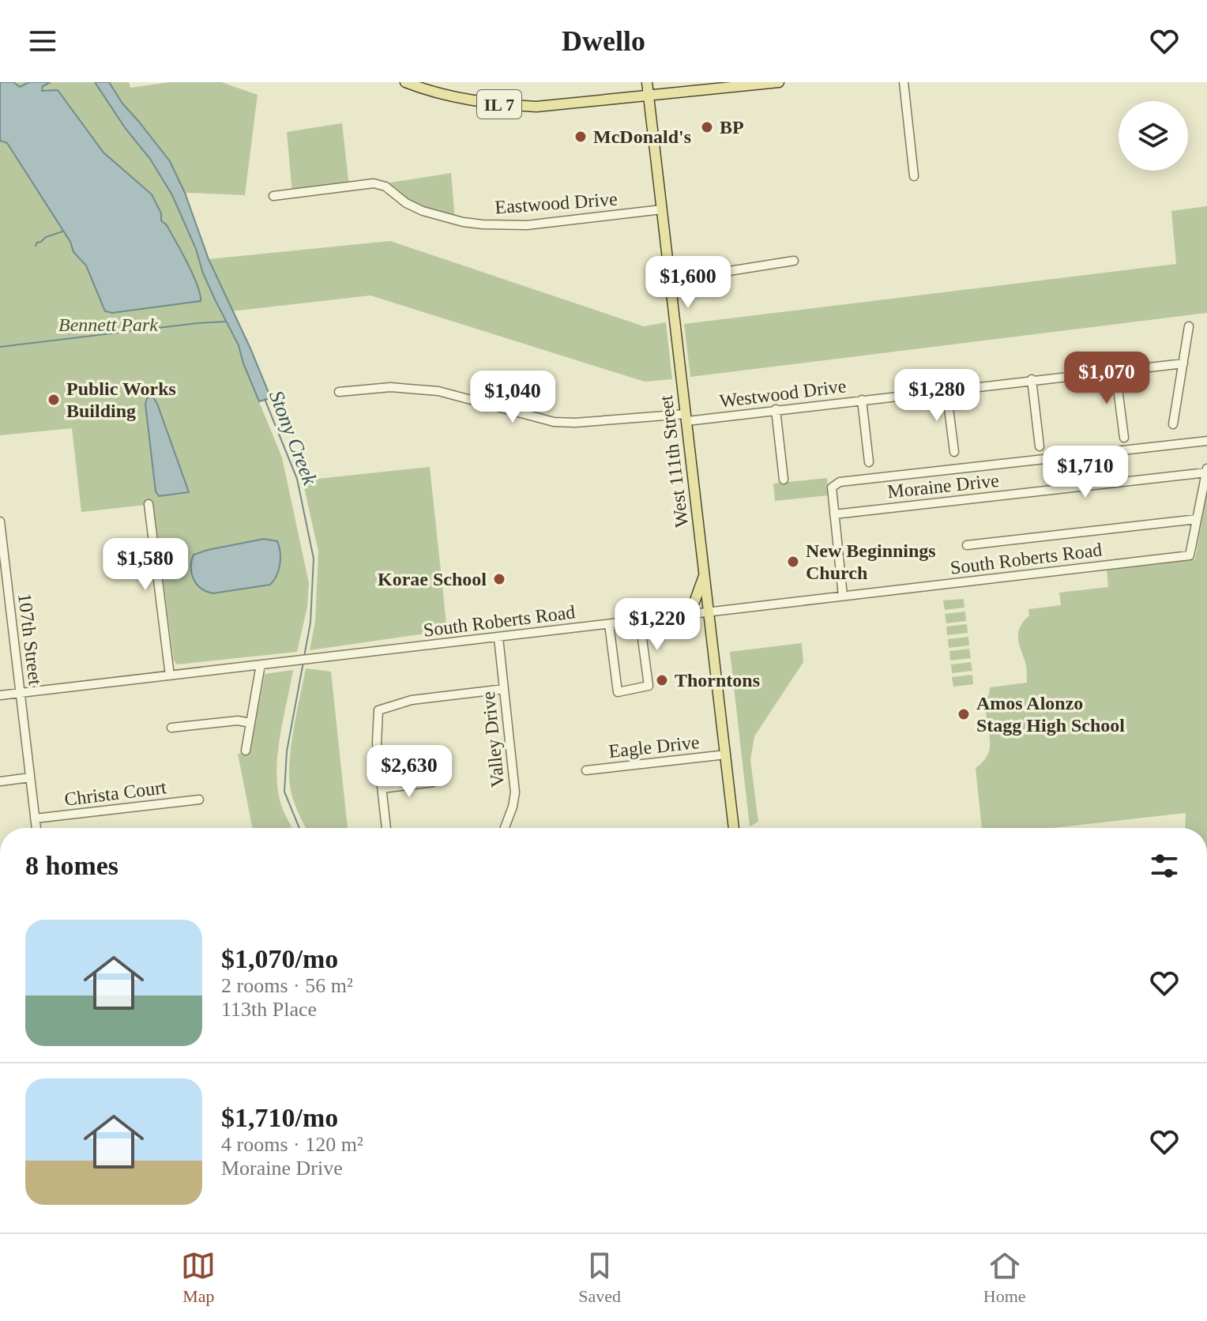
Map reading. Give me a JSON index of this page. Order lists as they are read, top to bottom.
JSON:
{
  "streets": {
    "main road": ["IL 7", "West 111th Street"],
    "street": [
      "Eastwood Drive",
      "Westwood Drive",
      "Moraine Drive",
      "South Roberts Road",
      "107th Street",
      "Valley Drive",
      "Eagle Drive",
      "Christa Court"
    ]
  },
  "crossings": [
    ["IL 7", "West 111th Street"],
    ["Eastwood Drive", "West 111th Street"],
    ["Westwood Drive", "West 111th Street"],
    ["West 111th Street", "South Roberts Road"],
    ["West 111th Street", "Eagle Drive"],
    ["South Roberts Road", "107th Street"],
    ["South Roberts Road", "Valley Drive"],
    ["107th Street", "Christa Court"]
  ],
  "water": ["Stony Creek"],
  "parks": ["Bennett Park"],
  "places": [
    "BP",
    "McDonald's",
    "Public Works Building",
    "New Beginnings Church",
    "Korae School",
    "Thorntons",
    "Amos Alonzo Stagg High School"
  ],
  "page": {
    "header": "Dwello",
    "price": [
      "$1,600",
      "$1,070",
      "$1,280",
      "$1,040",
      "$1,710",
      "$1,580",
      "$1,220",
      "$2,630"
    ],
    "heading": "8 homes",
    "list": [
      {
        "name": "$1,070/mo",
        "note": "2 rooms · 56 m² · 113th Place"
      },
      {
        "name": "$1,710/mo",
        "note": "4 rooms · 120 m² · Moraine Drive"
      }
    ],
    "tabs": ["Map", "Saved", "Home"]
  }
}
